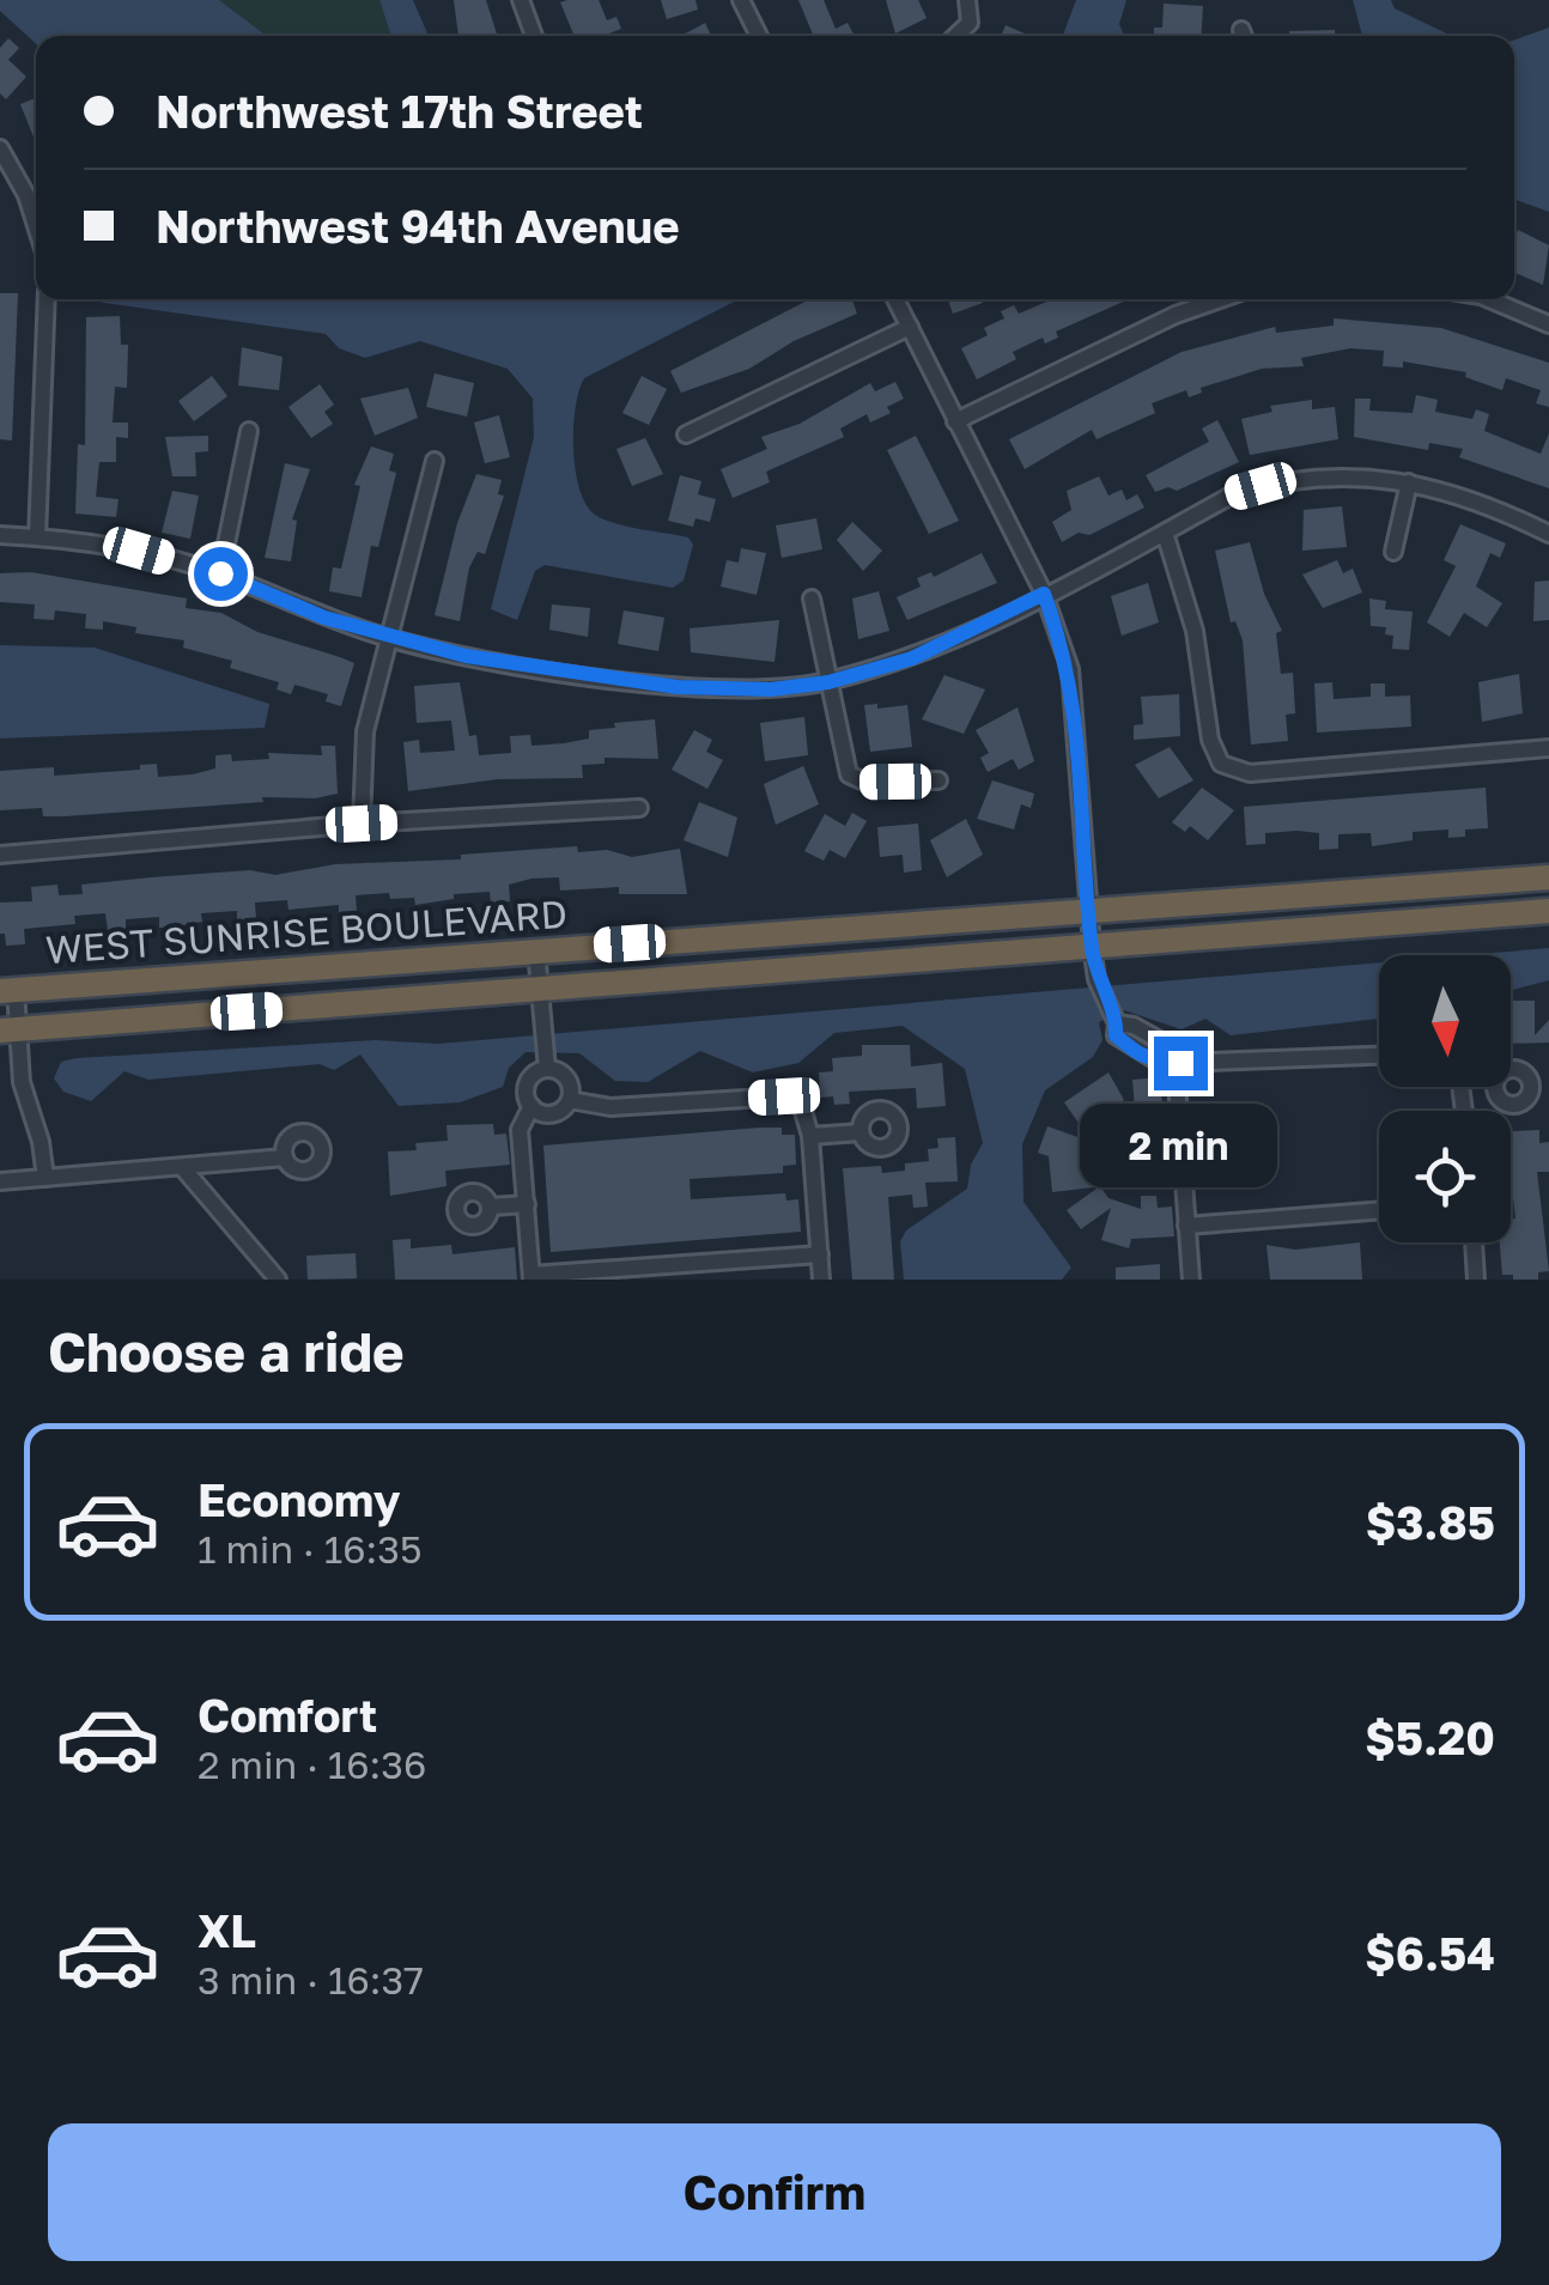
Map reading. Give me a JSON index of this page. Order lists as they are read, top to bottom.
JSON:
{
  "streets": {
    "highway": ["WEST SUNRISE BOULEVARD"]
  },
  "north": "bottom",
  "page": {
    "banner": ["Northwest 17th Street", "Northwest 94th Avenue"],
    "bubble": "2 min",
    "heading": "Choose a ride",
    "list": [
      {
        "name": "Economy",
        "note": "1 min · 16:35",
        "value": "$3.85"
      },
      {
        "name": "Comfort",
        "note": "2 min · 16:36",
        "value": "$5.20"
      },
      {
        "name": "XL",
        "note": "3 min · 16:37",
        "value": "$6.54"
      }
    ],
    "buttons": "Confirm"
  }
}
